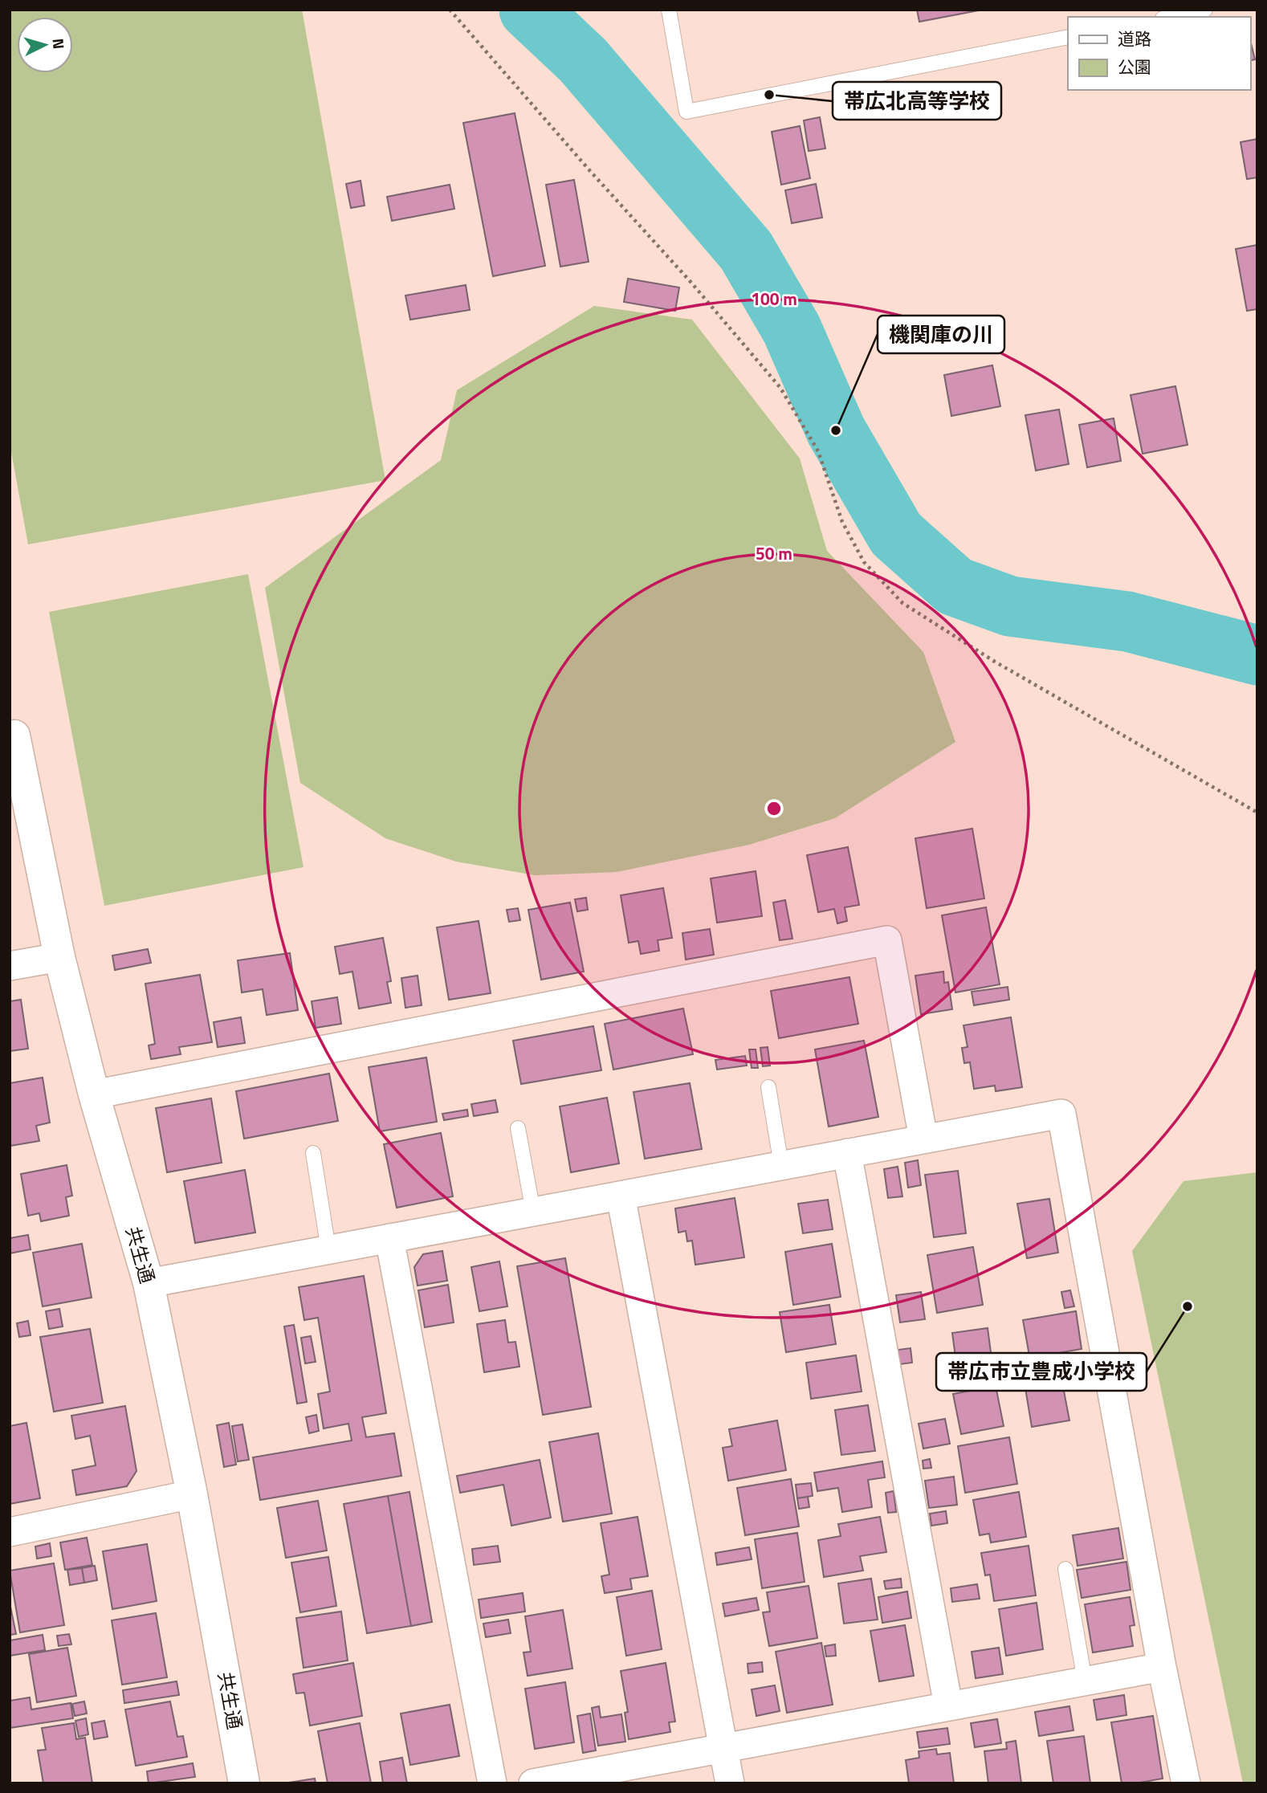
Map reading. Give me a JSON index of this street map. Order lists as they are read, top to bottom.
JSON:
{
  "streets": {
    "street": ["共生通"]
  },
  "places": ["帯広北高等学校", "機関庫の川", "帯広市立豊成小学校"],
  "legend": ["道路", "公園"],
  "north": "right",
  "rings": ["100 m", "50 m"]
}
